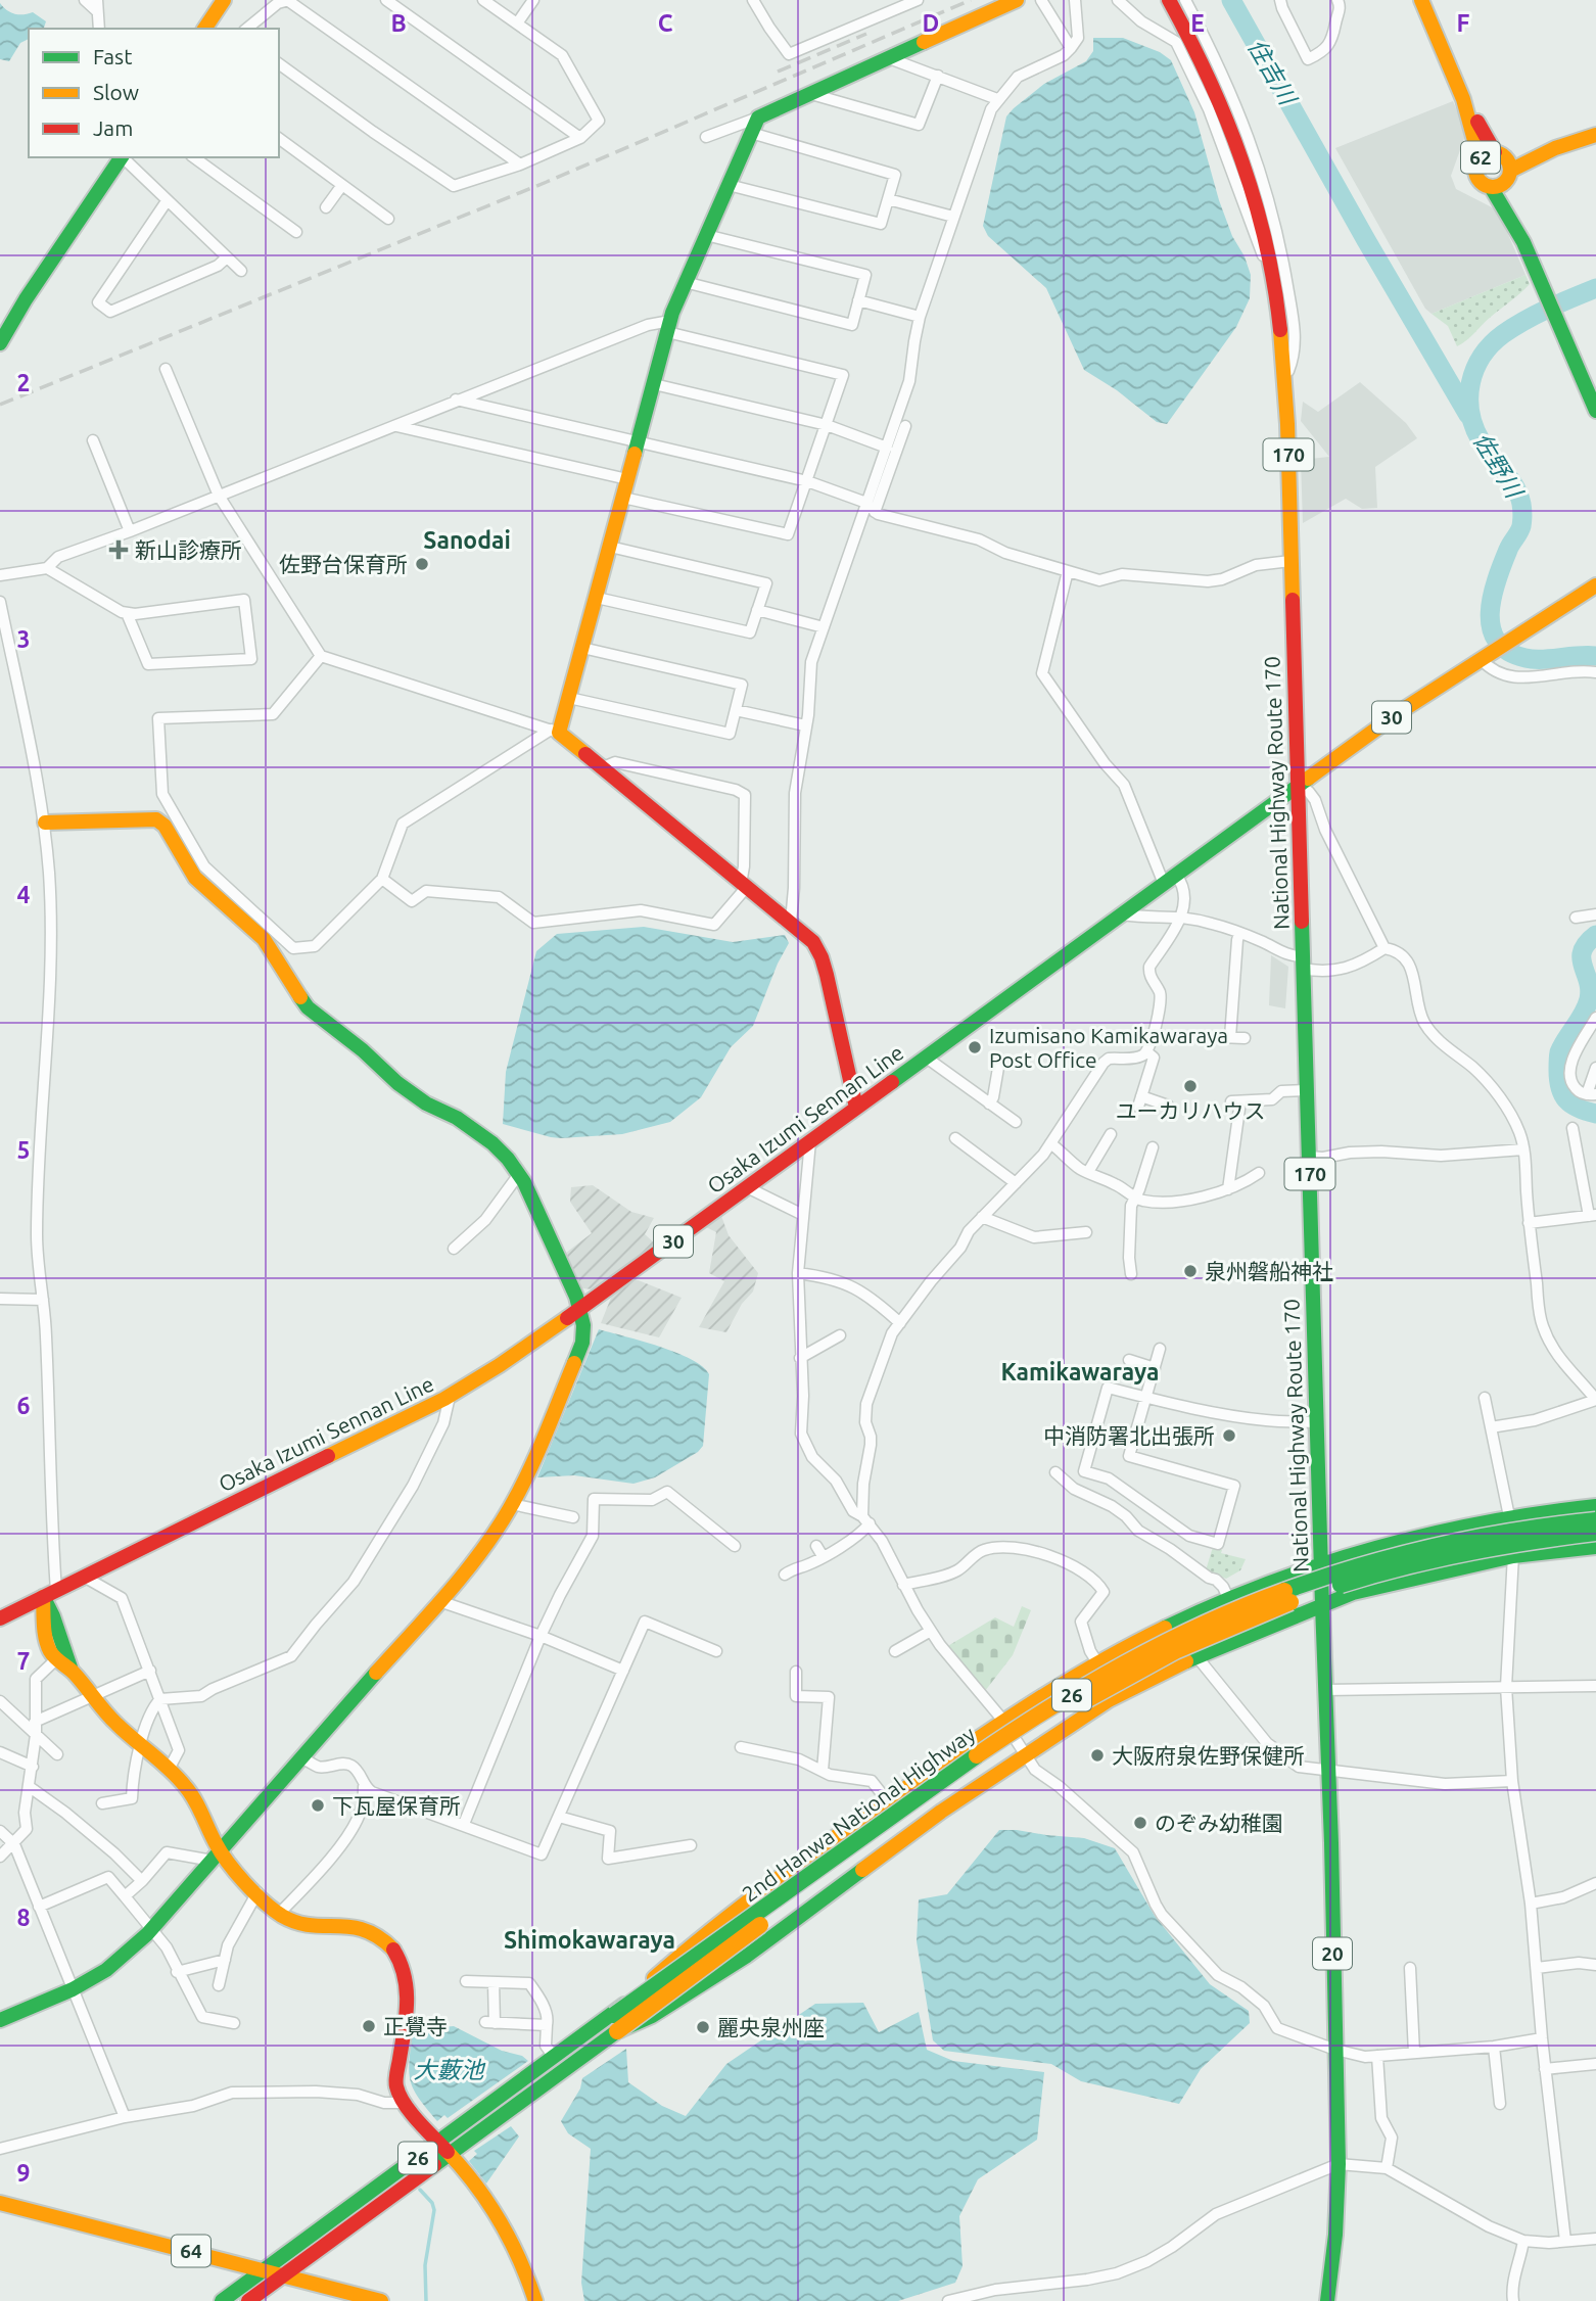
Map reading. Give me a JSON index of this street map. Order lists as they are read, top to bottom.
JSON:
{
  "streets": {
    "main road": [
      "62",
      "170",
      "30",
      "National Highway Route 170",
      "Osaka Izumi Sennan Line",
      "26",
      "2nd Hanwa National Highway",
      "20",
      "64"
    ]
  },
  "crossings": [
    ["National Highway Route 170", "Osaka Izumi Sennan Line"],
    ["National Highway Route 170", "26"],
    ["National Highway Route 170", "20"],
    ["26", "2nd Hanwa National Highway"],
    ["26", "20"],
    ["2nd Hanwa National Highway", "64"]
  ],
  "districts": ["Sanodai", "Kamikawaraya", "Shimokawaraya"],
  "water": ["住吉川", "佐野川", "大藪池"],
  "places": {
    "health": ["新山診療所"],
    "other": [
      "佐野台保育所",
      "Izumisano Kamikawaraya Post Office",
      "ユーカリハウス",
      "泉州磐船神社",
      "中消防署北出張所",
      "大阪府泉佐野保健所",
      "下瓦屋保育所",
      "のぞみ幼稚園",
      "正覺寺",
      "麗央泉州座"
    ]
  },
  "legend": ["Fast", "Slow", "Jam"],
  "grid": {
    "columns": [
      "B",
      "C",
      "D",
      "E",
      "F"
    ],
    "rows": [
      "2",
      "3",
      "4",
      "5",
      "6",
      "7",
      "8",
      "9"
    ]
  }
}
